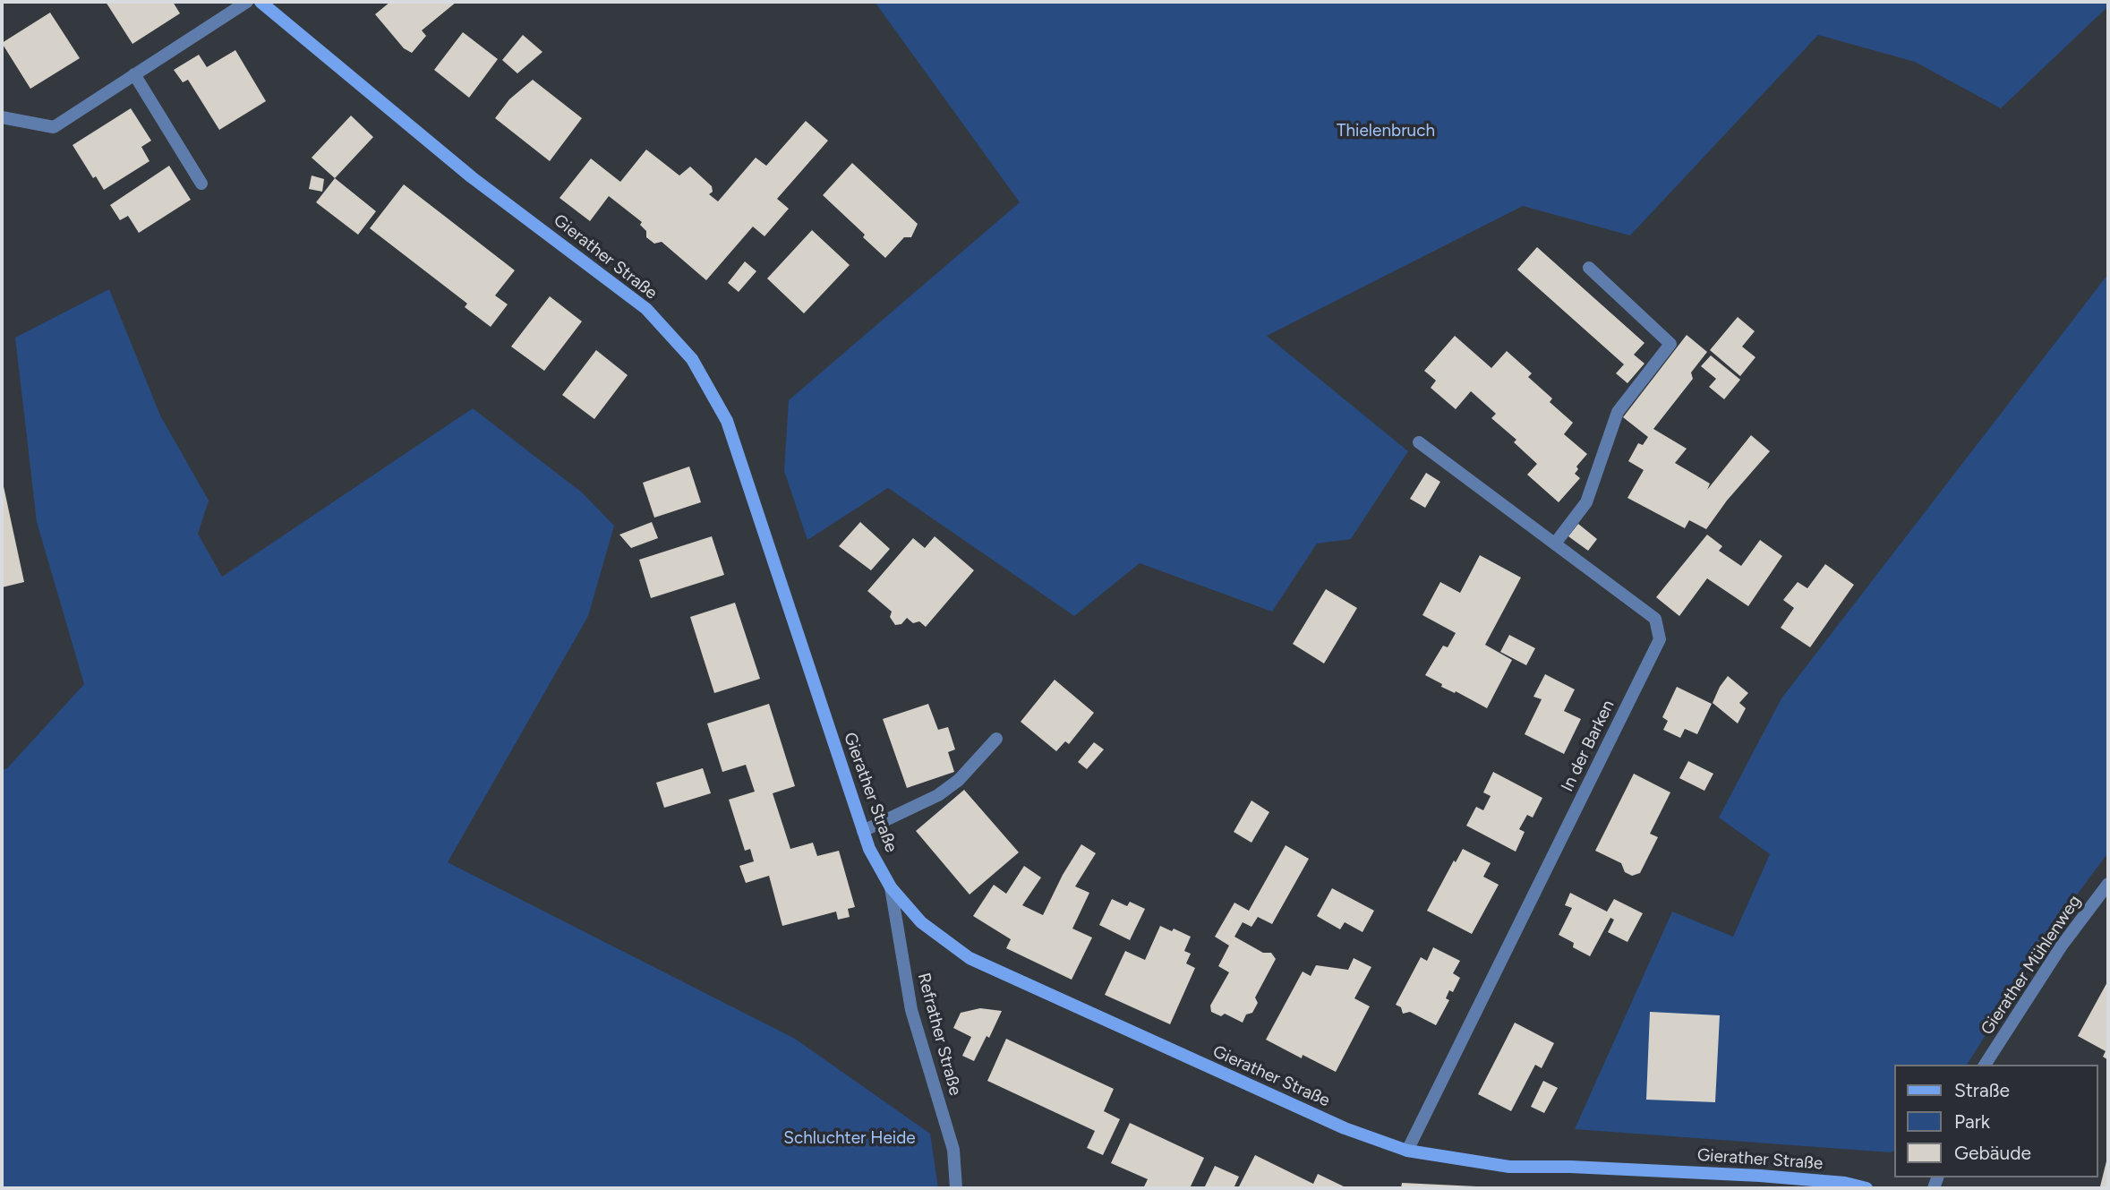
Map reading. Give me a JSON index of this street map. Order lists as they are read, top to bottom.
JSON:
{
  "streets": {
    "street": [
      "Gierather Straße",
      "In der Barken",
      "Gierather Mühlenweg",
      "Refrather Straße"
    ]
  },
  "crossings": [
    ["Gierather Straße", "In der Barken"],
    ["Gierather Straße", "Refrather Straße"]
  ],
  "parks": ["Thielenbruch", "Schluchter Heide"],
  "legend": ["Straße", "Park", "Gebäude"]
}
